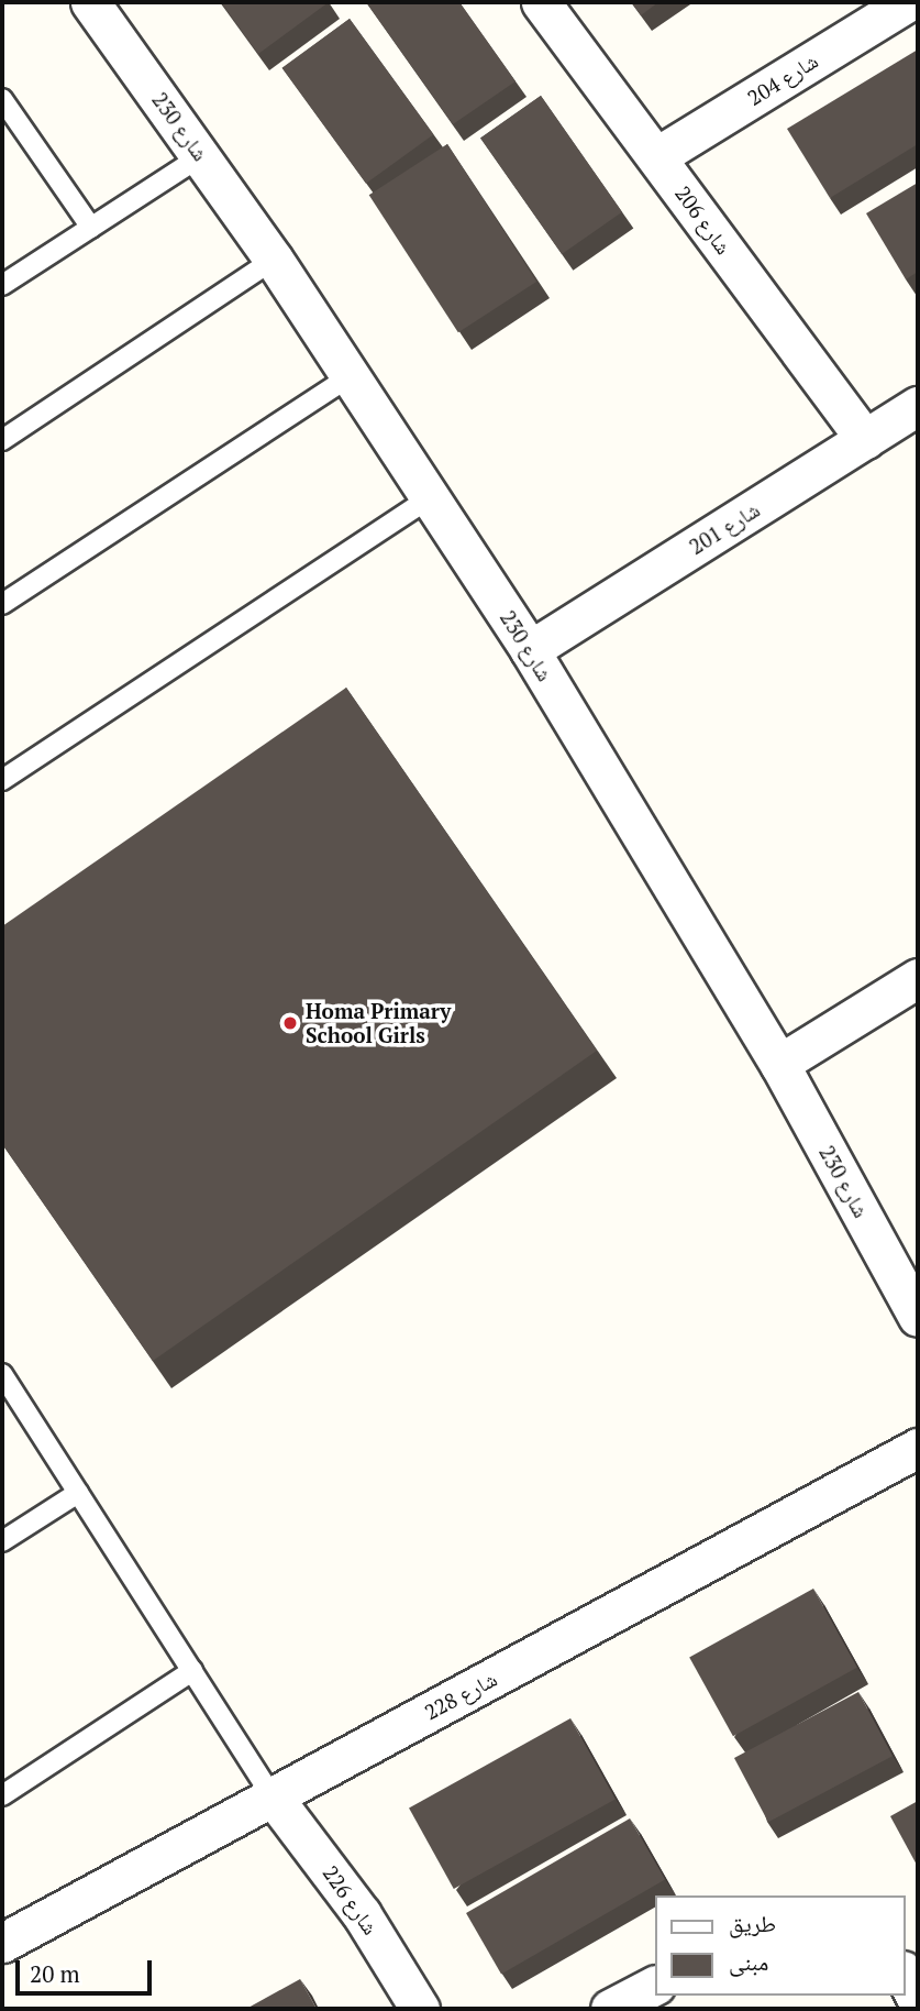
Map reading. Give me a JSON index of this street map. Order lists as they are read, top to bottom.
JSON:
{
  "streets": {
    "street": [
      "شارع 204",
      "شارع 230",
      "شارع 206",
      "شارع 201",
      "شارع 228",
      "شارع 226"
    ]
  },
  "crossings": [
    ["شارع 204", "شارع 206"],
    ["شارع 230", "شارع 201"],
    ["شارع 206", "شارع 201"],
    ["شارع 228", "شارع 226"]
  ],
  "places": ["Homa Primary School Girls"],
  "legend": ["طريق", "مبنى"],
  "scale_bar": "20 m"
}
